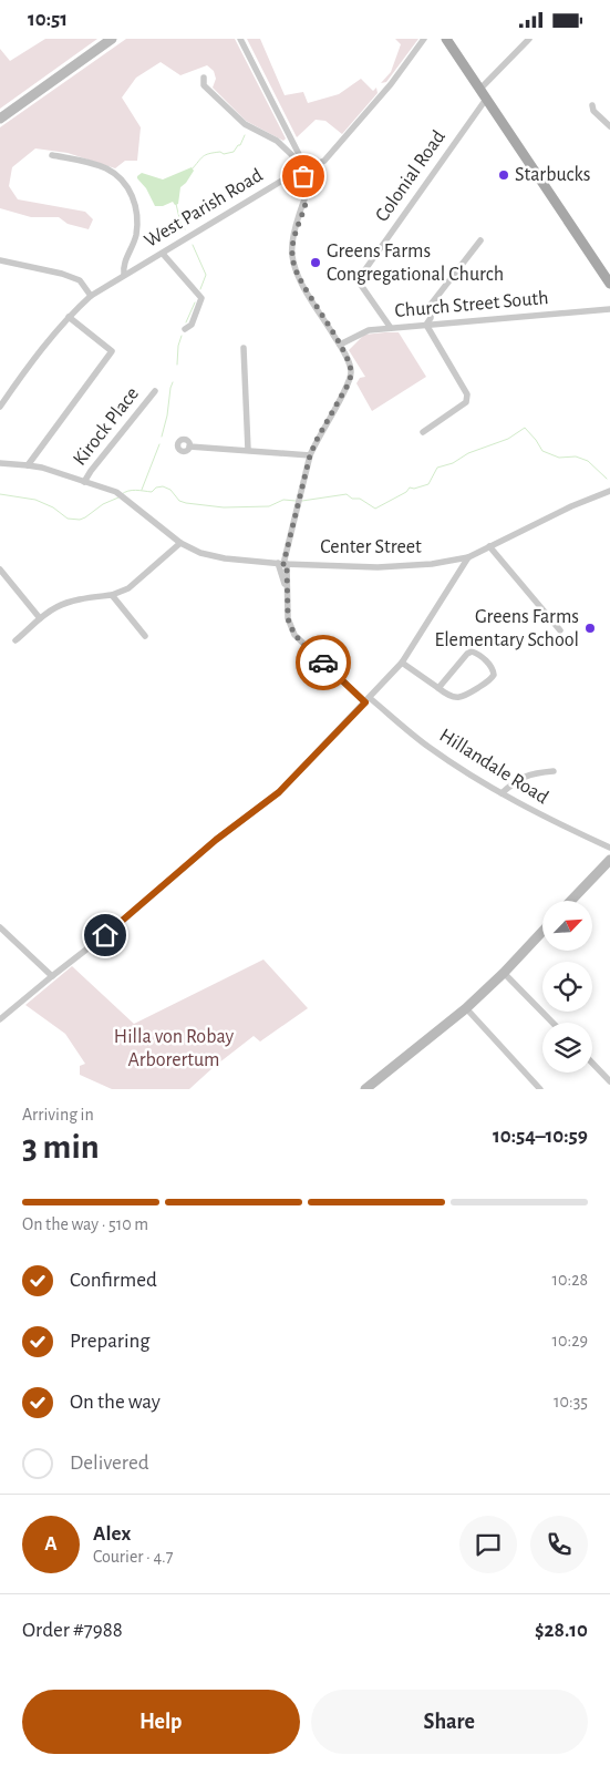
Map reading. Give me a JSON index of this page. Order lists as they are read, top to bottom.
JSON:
{
  "streets": {
    "street": [
      "Colonial Road",
      "West Parish Road",
      "Church Street South",
      "Kirock Place",
      "Center Street",
      "Hillandale Road"
    ]
  },
  "crossings": [
    ["Colonial Road", "Church Street South"],
    ["West Parish Road", "Hillandale Road"],
    ["Church Street South", "Hillandale Road"],
    ["Kirock Place", "Center Street"],
    ["Center Street", "Hillandale Road"]
  ],
  "parks": ["Hilla von Robay Arborertum"],
  "places": ["Starbucks", "Greens Farms Congregational Church", "Greens Farms Elementary School"],
  "north": "top right",
  "page": {
    "status": "10:51",
    "heading": ["3 min", "Arriving in", "10:54–10:59"],
    "panel": [
      "Alex",
      "Courier · 4.7",
      "Order #7988",
      "$28.10"
    ],
    "bar": "On the way · 510 m",
    "list": [
      ["Confirmed", "10:28"],
      ["Preparing", "10:29"],
      ["On the way", "10:35"],
      "Delivered"
    ],
    "round": "A",
    "buttons": ["Help", "Share"]
  }
}
